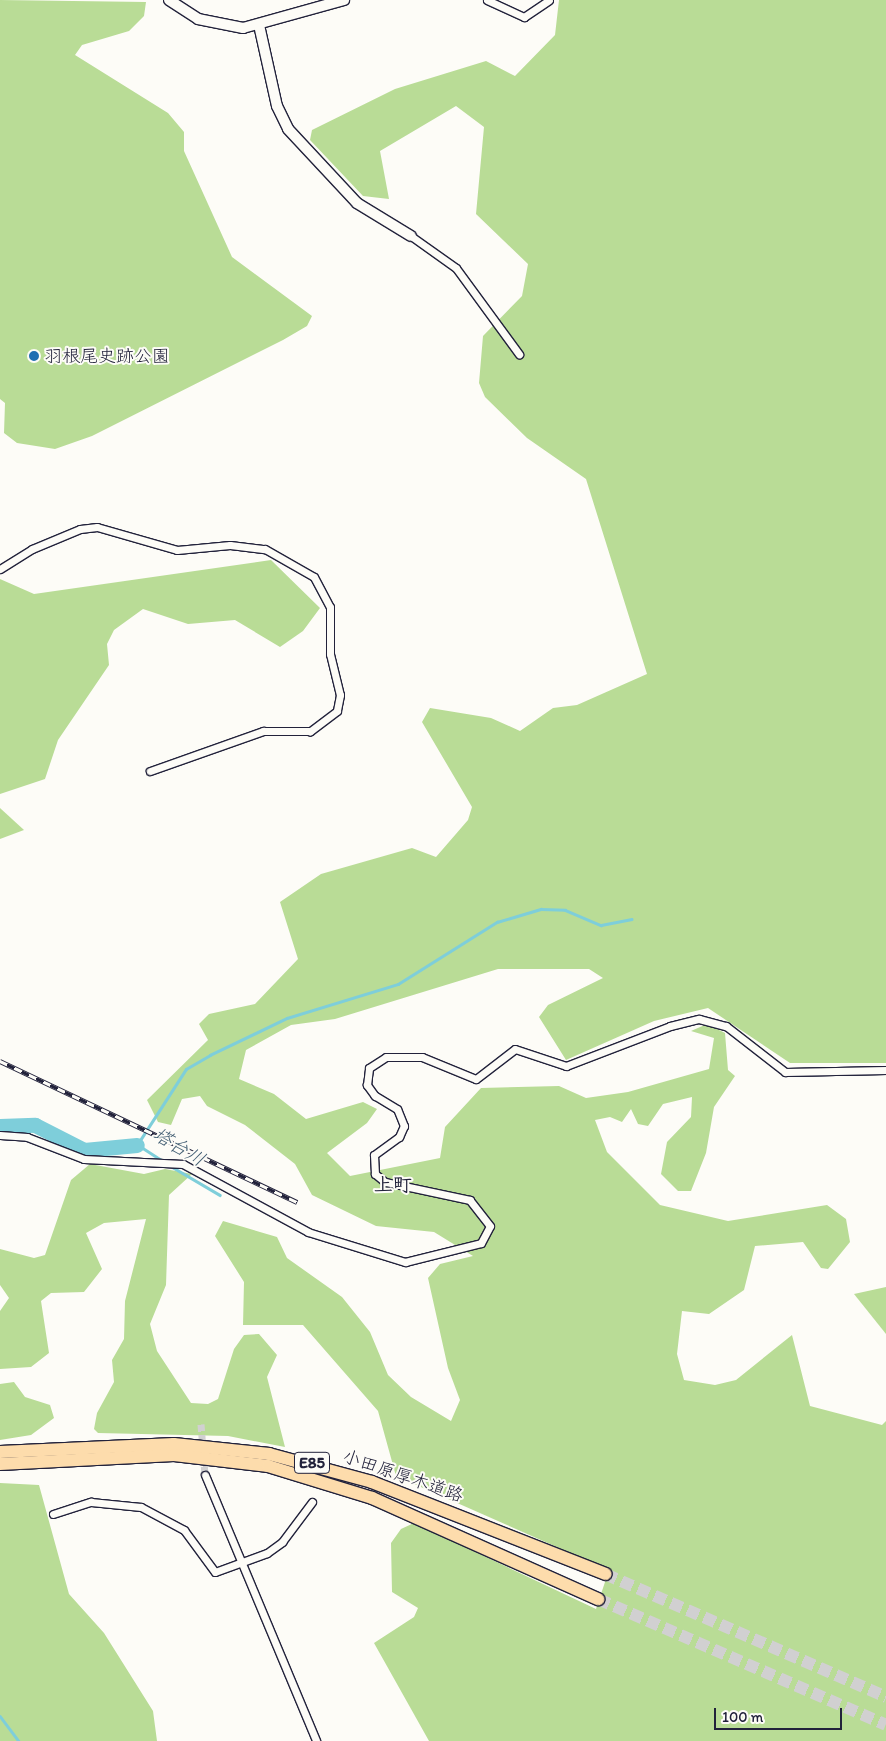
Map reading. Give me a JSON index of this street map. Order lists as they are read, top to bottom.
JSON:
{
  "streets": {
    "highway": ["E85", "小田原厚木道路"]
  },
  "districts": ["上町"],
  "water": ["塔台川"],
  "places": ["羽根尾史跡公園"],
  "scale_bar": "100 m"
}
